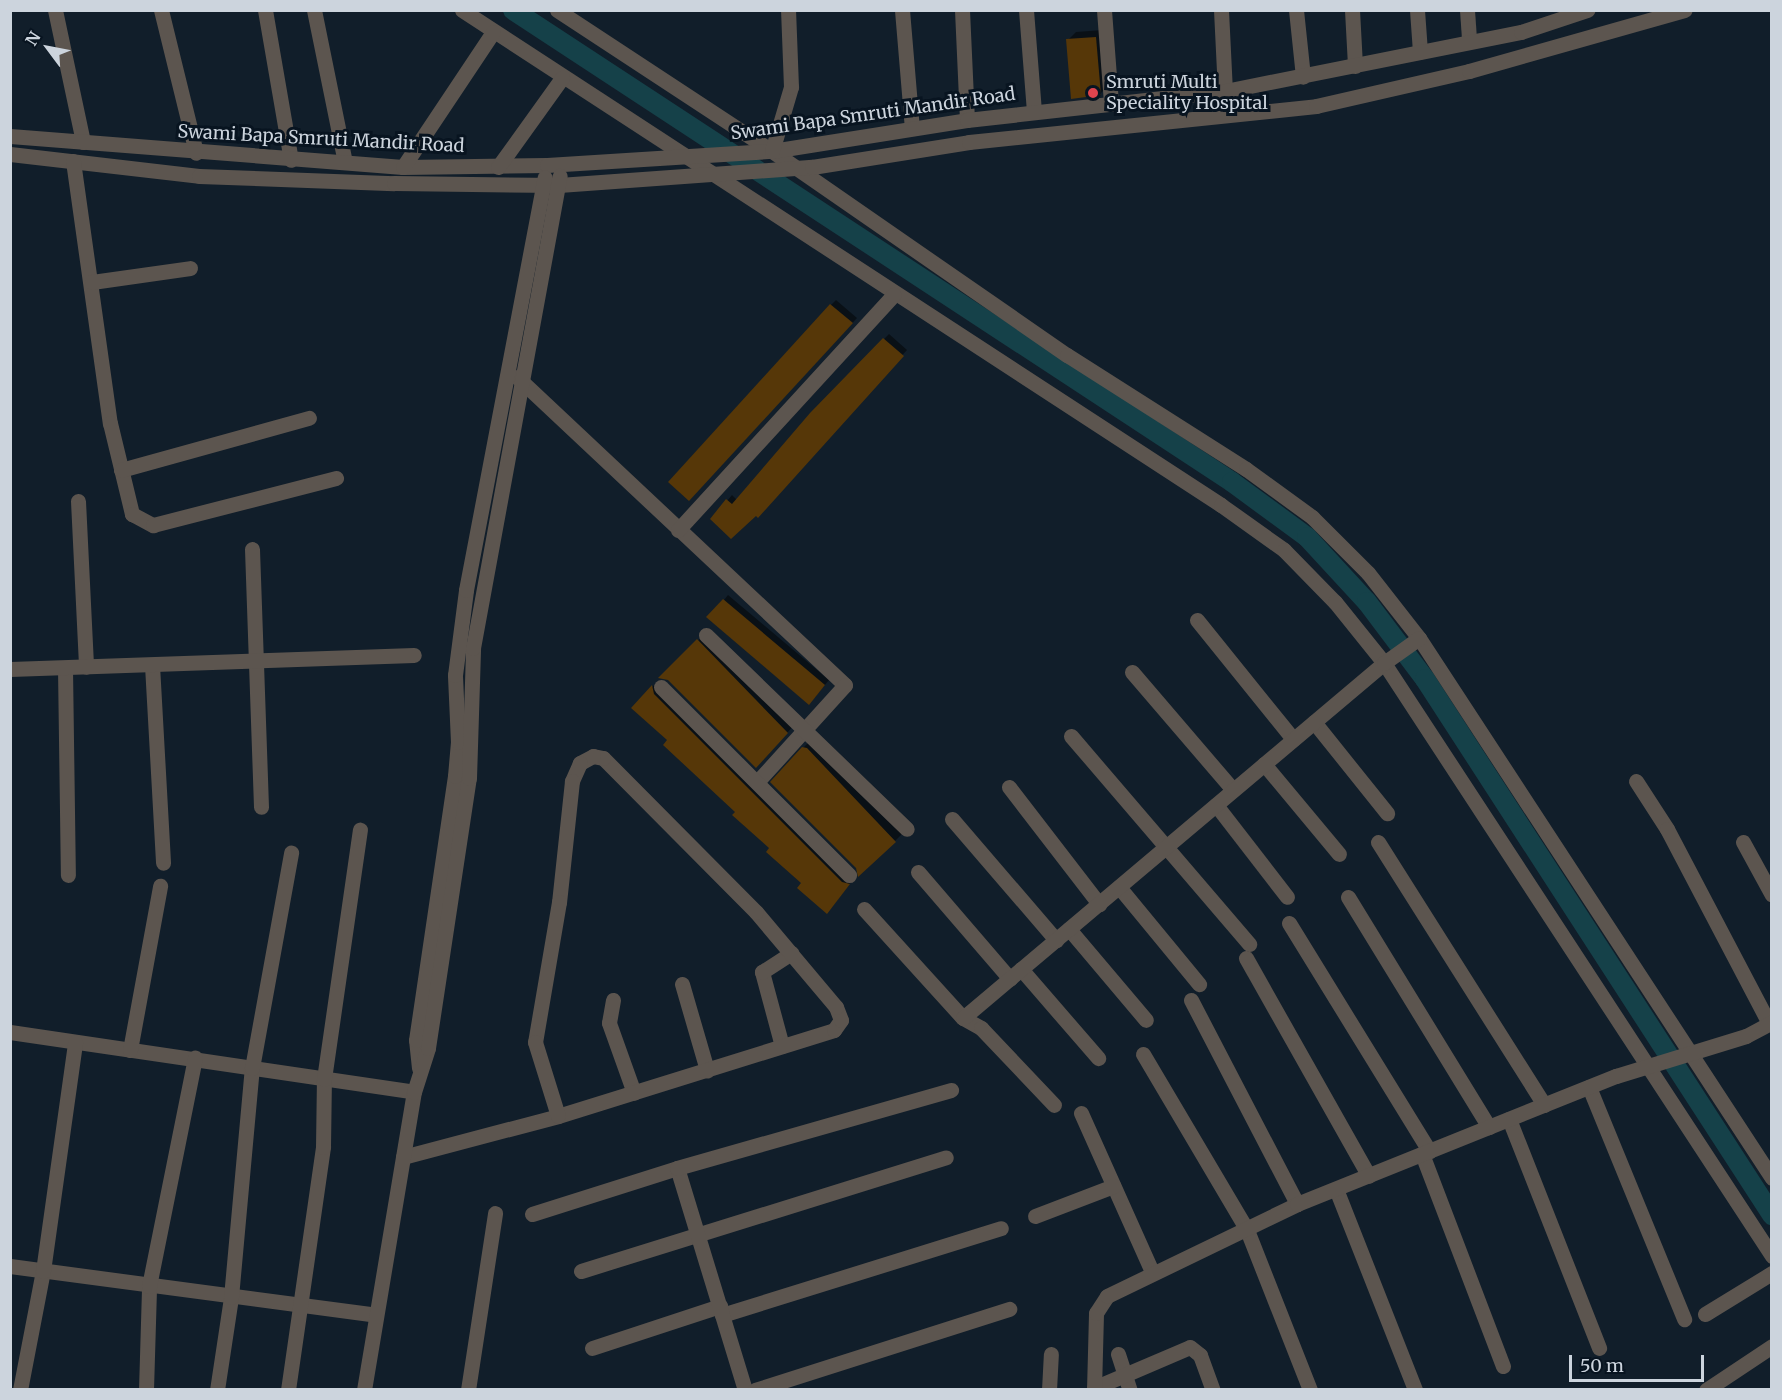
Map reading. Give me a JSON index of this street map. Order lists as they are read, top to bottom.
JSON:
{
  "streets": {
    "street": ["Swami Bapa Smruti Mandir Road"]
  },
  "places": ["Smruti Multi Speciality Hospital"],
  "scale_bar": "50 m",
  "north": "top left"
}
